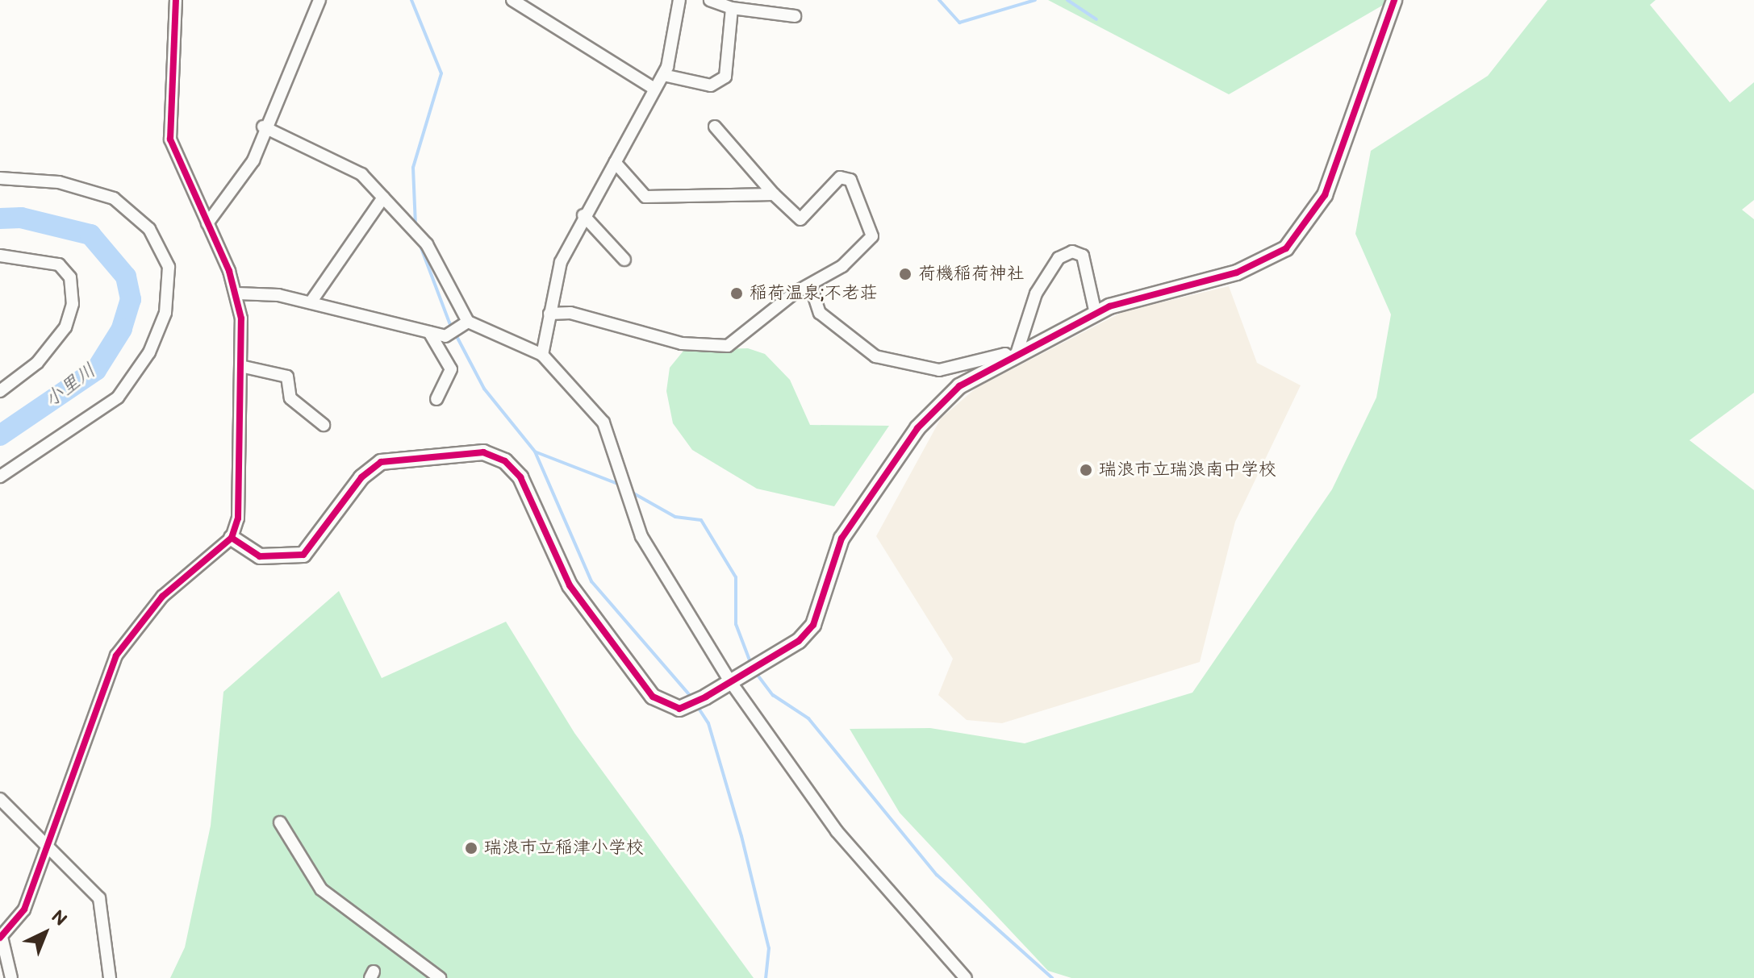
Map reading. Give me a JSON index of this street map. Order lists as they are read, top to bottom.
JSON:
{
  "water": ["小里川"],
  "places": [
    "荷機稲荷神社",
    "稲荷温泉;不老荘",
    "瑞浪市立瑞浪南中学校",
    "瑞浪市立稲津小学校"
  ],
  "north": "top right"
}
